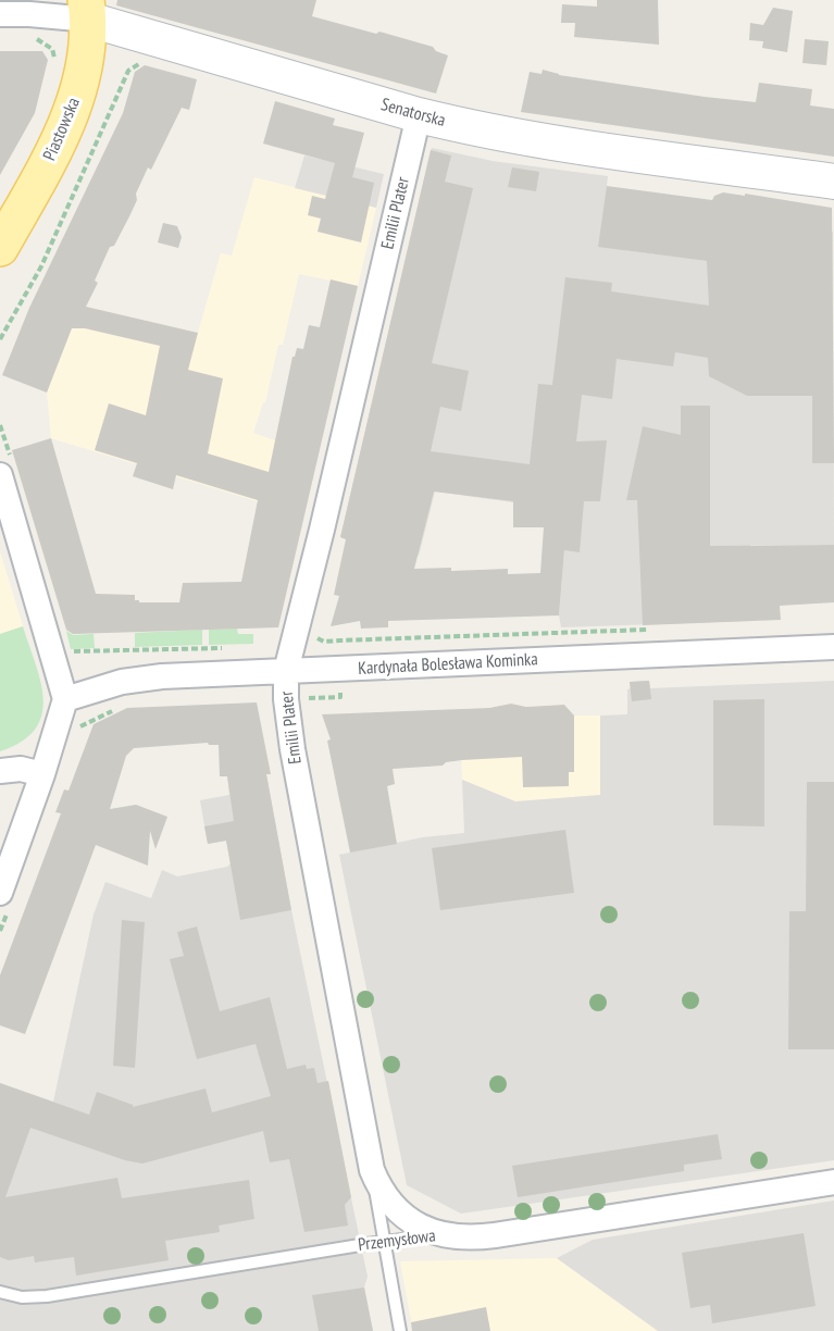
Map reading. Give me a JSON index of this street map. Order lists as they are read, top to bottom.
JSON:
{
  "streets": {
    "main road": ["Piastowska"],
    "street": [
      "Senatorska",
      "Emilii Plater",
      "Kardynała Bolesława Kominka",
      "Przemysłowa"
    ]
  },
  "crossings": [
    ["Senatorska", "Piastowska"],
    ["Senatorska", "Emilii Plater"],
    ["Emilii Plater", "Kardynała Bolesława Kominka"],
    ["Emilii Plater", "Przemysłowa"]
  ]
}
